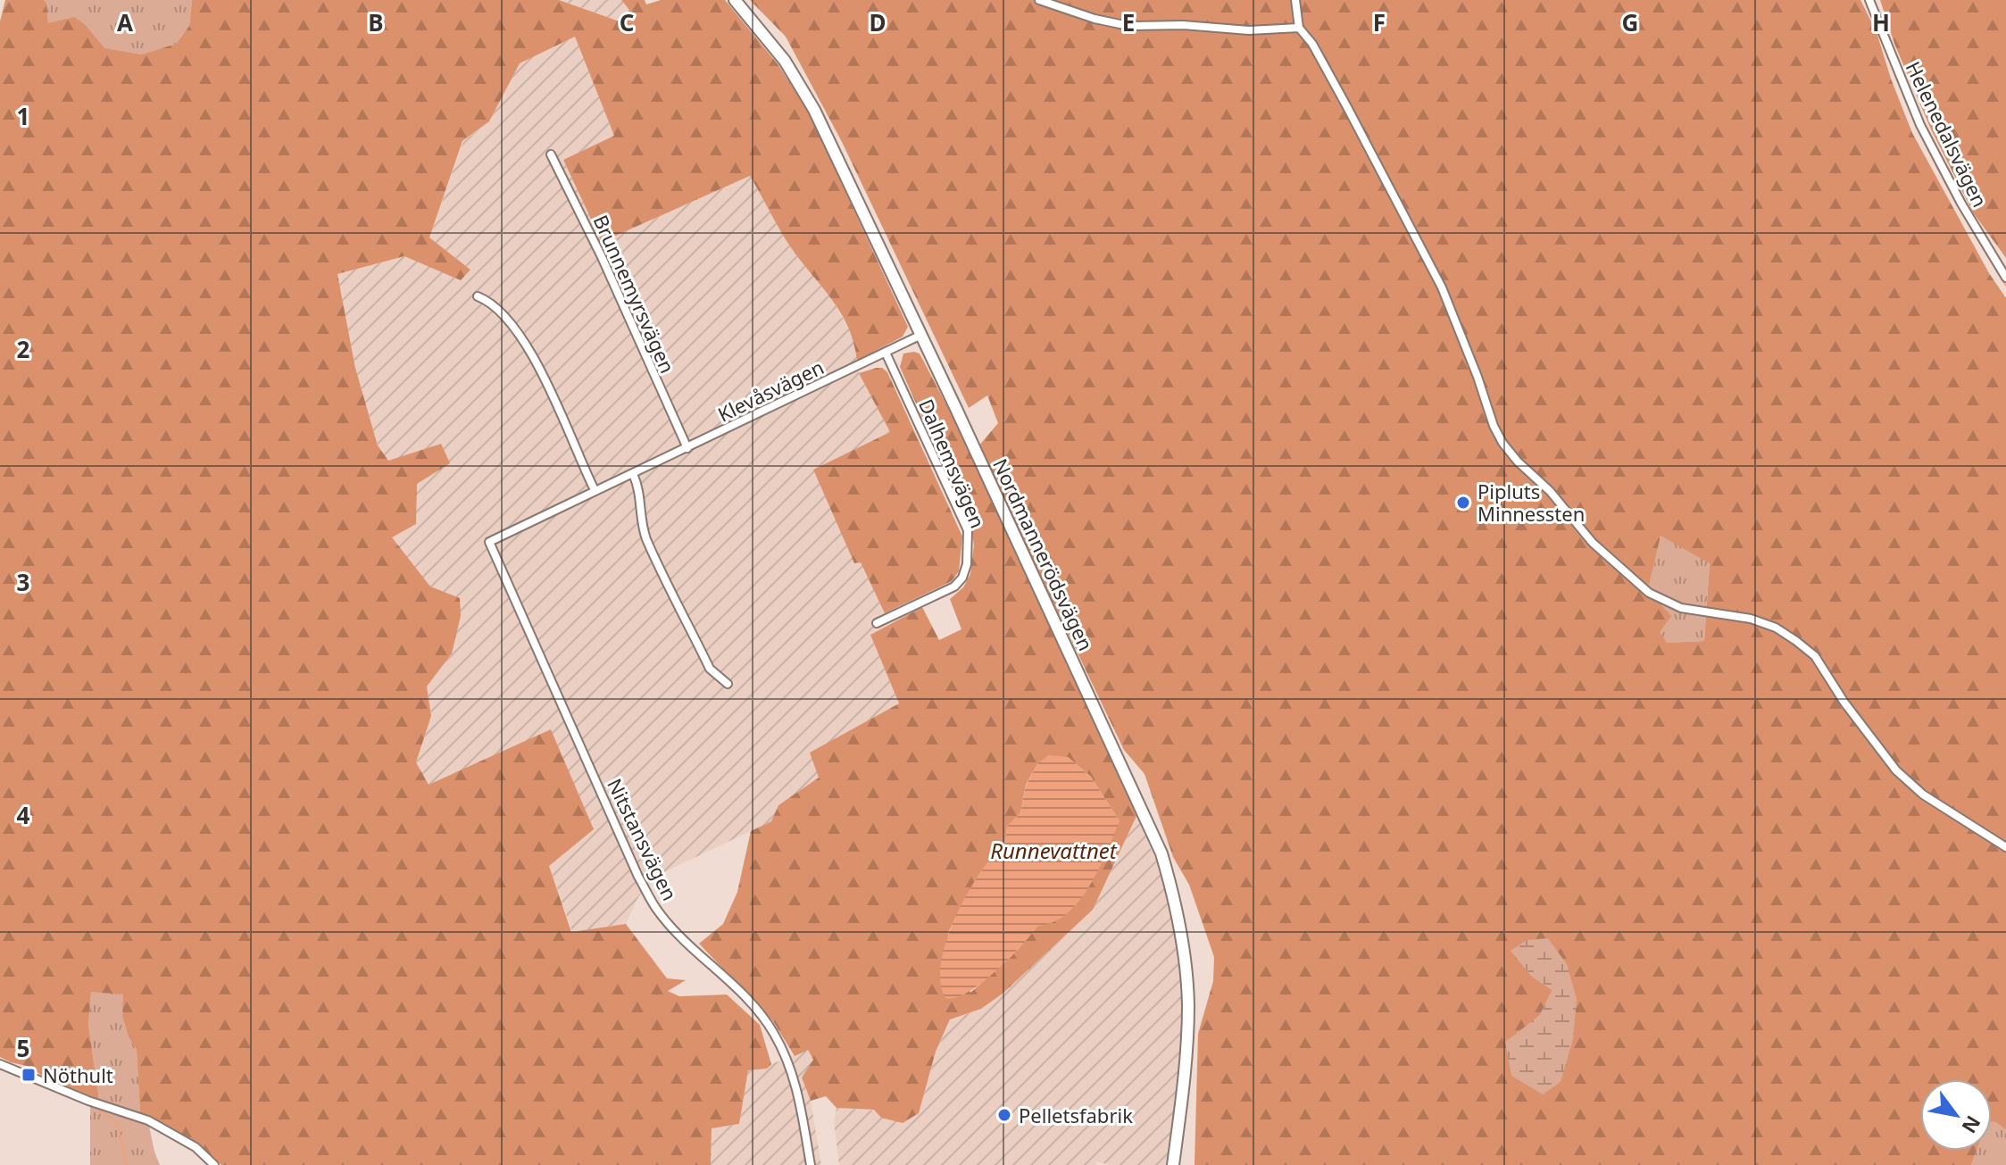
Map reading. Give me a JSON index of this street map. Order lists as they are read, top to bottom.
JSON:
{
  "streets": {
    "main road": ["Nordmannerödsvägen"],
    "street": [
      "Helenedalsvägen",
      "Brunnemyrsvägen",
      "Klevåsvägen",
      "Dalhemsvägen",
      "Nitstansvägen"
    ]
  },
  "crossings": [
    ["Brunnemyrsvägen", "Klevåsvägen"],
    ["Klevåsvägen", "Dalhemsvägen"],
    ["Klevåsvägen", "Nordmannerödsvägen"],
    ["Klevåsvägen", "Nitstansvägen"]
  ],
  "water": ["Runnevattnet"],
  "places": {
    "other": ["Pipluts Minnessten", "Pelletsfabrik"],
    "transit": ["Nöthult"]
  },
  "north": "bottom right",
  "grid": {
    "columns": [
      "A",
      "B",
      "C",
      "D",
      "E",
      "F",
      "G",
      "H"
    ],
    "rows": [
      "1",
      "2",
      "3",
      "4",
      "5"
    ]
  }
}
